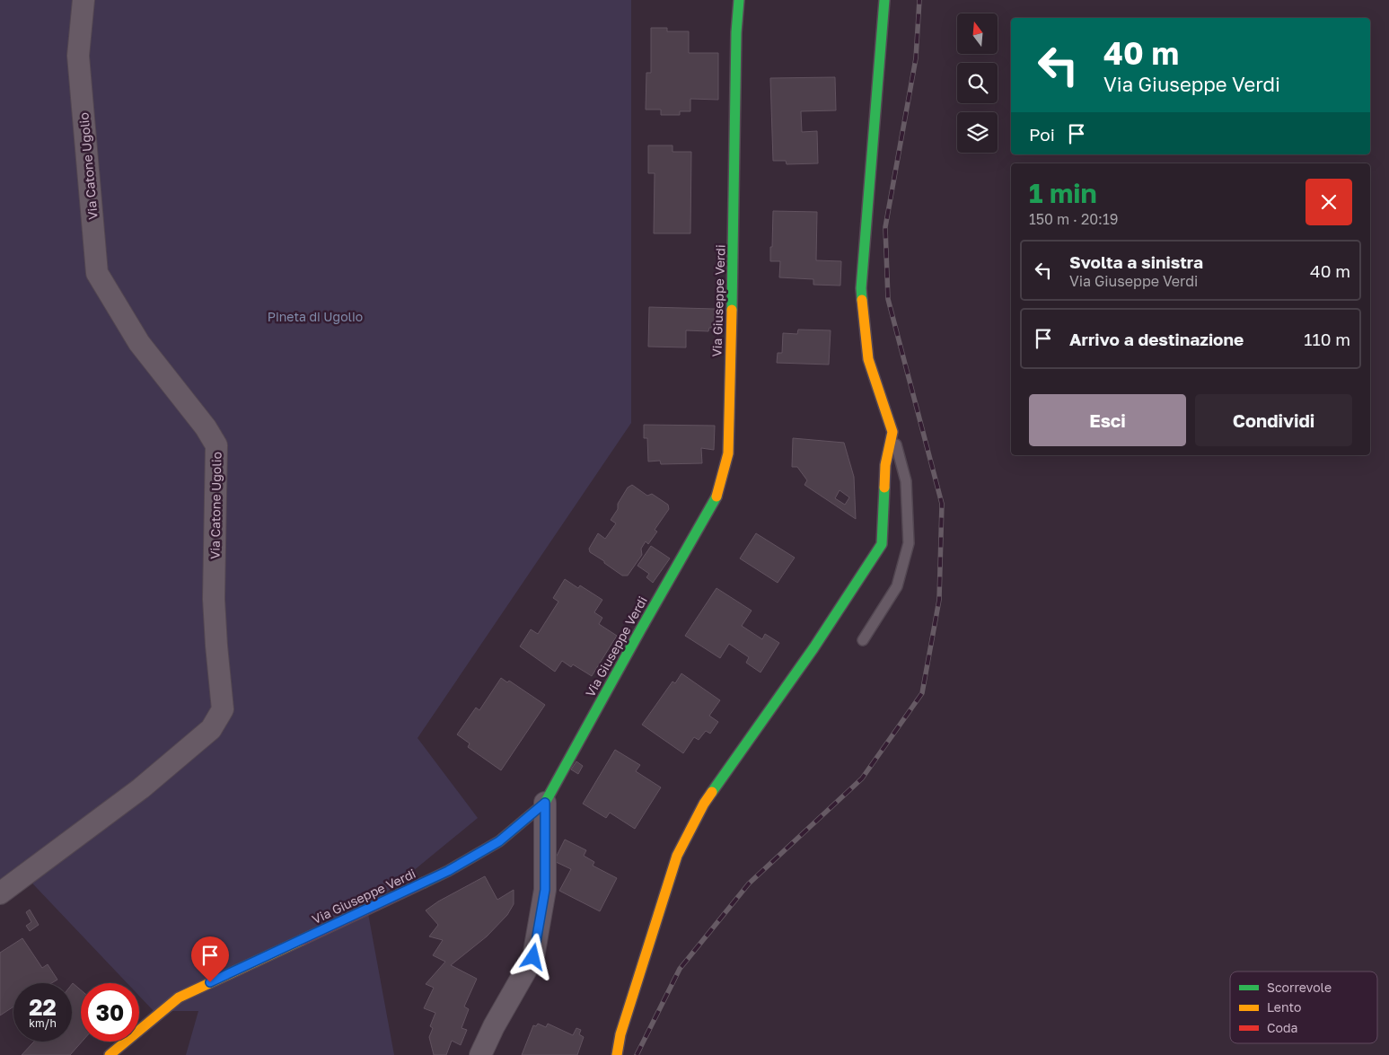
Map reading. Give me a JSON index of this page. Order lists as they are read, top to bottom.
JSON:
{
  "streets": {
    "street": ["Via Catone Ugolio", "Via Giuseppe Verdi"]
  },
  "parks": ["Pineta di Ugolio"],
  "legend": ["Scorrevole", "Lento", "Coda"],
  "north": "top",
  "page": {
    "turn": ["40 m", "Via Giuseppe Verdi"],
    "then": "Poi",
    "heading": ["1 min", "150 m · 20:19"],
    "list": [
      {
        "name": "Svolta a sinistra",
        "note": "Via Giuseppe Verdi",
        "value": "40 m"
      },
      {
        "name": "Arrivo a destinazione",
        "value": "110 m"
      }
    ],
    "buttons": ["Esci", "Condividi"],
    "speed": "22 km/h",
    "limit": "30"
  }
}
